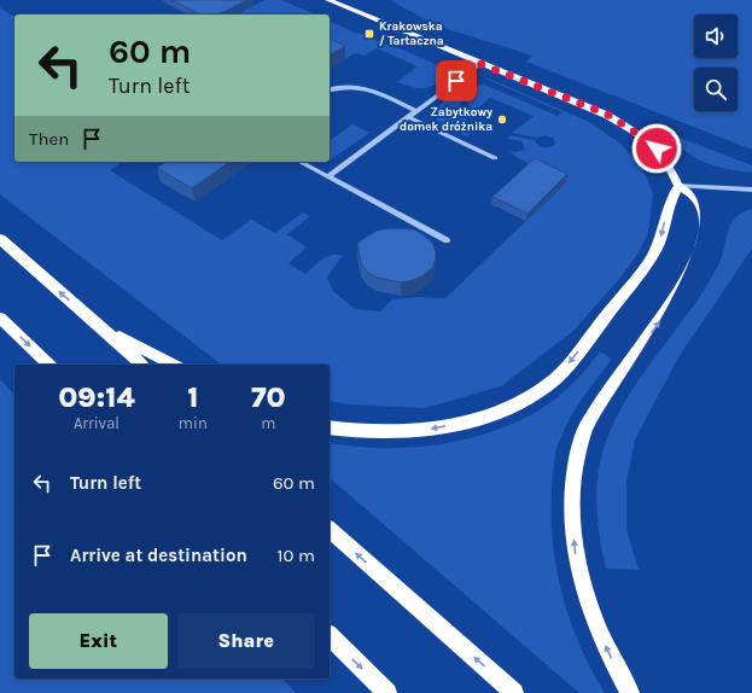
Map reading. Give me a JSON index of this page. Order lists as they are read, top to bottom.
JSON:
{
  "places": {
    "transit": ["Krakowska / Tartaczna"],
    "other": ["Zabytkowy domek dróżnika"]
  },
  "page": {
    "turn": ["60 m", "Turn left"],
    "then": "Then",
    "eta": [
      "09:14",
      "Arrival",
      "1",
      "min",
      "70",
      "m"
    ],
    "list": [
      {
        "name": "Turn left",
        "value": "60 m"
      },
      {
        "name": "Arrive at destination",
        "value": "10 m"
      }
    ],
    "buttons": ["Exit", "Share"]
  }
}
